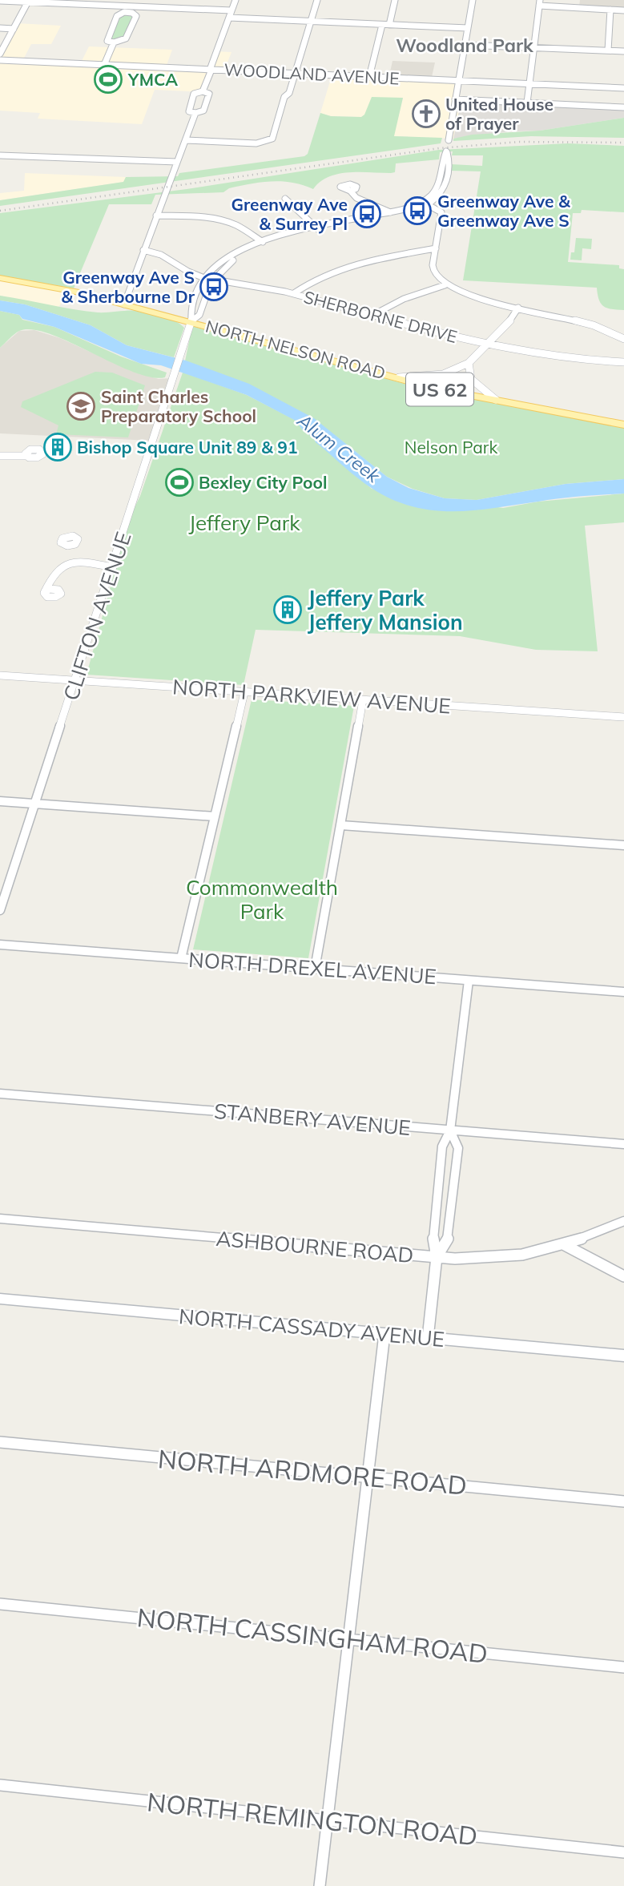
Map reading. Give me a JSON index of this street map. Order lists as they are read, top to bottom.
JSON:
{
  "streets": {
    "main road": ["NORTH NELSON ROAD", "US 62"],
    "street": [
      "WOODLAND AVENUE",
      "SHERBORNE DRIVE",
      "CLIFTON AVENUE",
      "NORTH PARKVIEW AVENUE",
      "NORTH DREXEL AVENUE",
      "STANBERY AVENUE",
      "ASHBOURNE ROAD",
      "NORTH CASSADY AVENUE",
      "NORTH ARDMORE ROAD",
      "NORTH CASSINGHAM ROAD",
      "NORTH REMINGTON ROAD"
    ]
  },
  "crossings": [
    ["NORTH NELSON ROAD", "CLIFTON AVENUE"],
    ["CLIFTON AVENUE", "NORTH PARKVIEW AVENUE"]
  ],
  "districts": ["Woodland Park"],
  "water": ["Alum Creek"],
  "parks": ["Nelson Park", "Jeffery Park", "Commonwealth Park"],
  "places": {
    "sports": ["YMCA", "Bexley City Pool"],
    "church": ["United House of Prayer"],
    "bus stop": ["Greenway Ave & Greenway Ave S", "Greenway Ave & Surrey Pl", "Greenway Ave S & Sherbourne Dr"],
    "school or university": ["Saint Charles Preparatory School"],
    "building": ["Bishop Square Unit 89 & 91", "Jeffery Park Jeffery Mansion"]
  }
}
